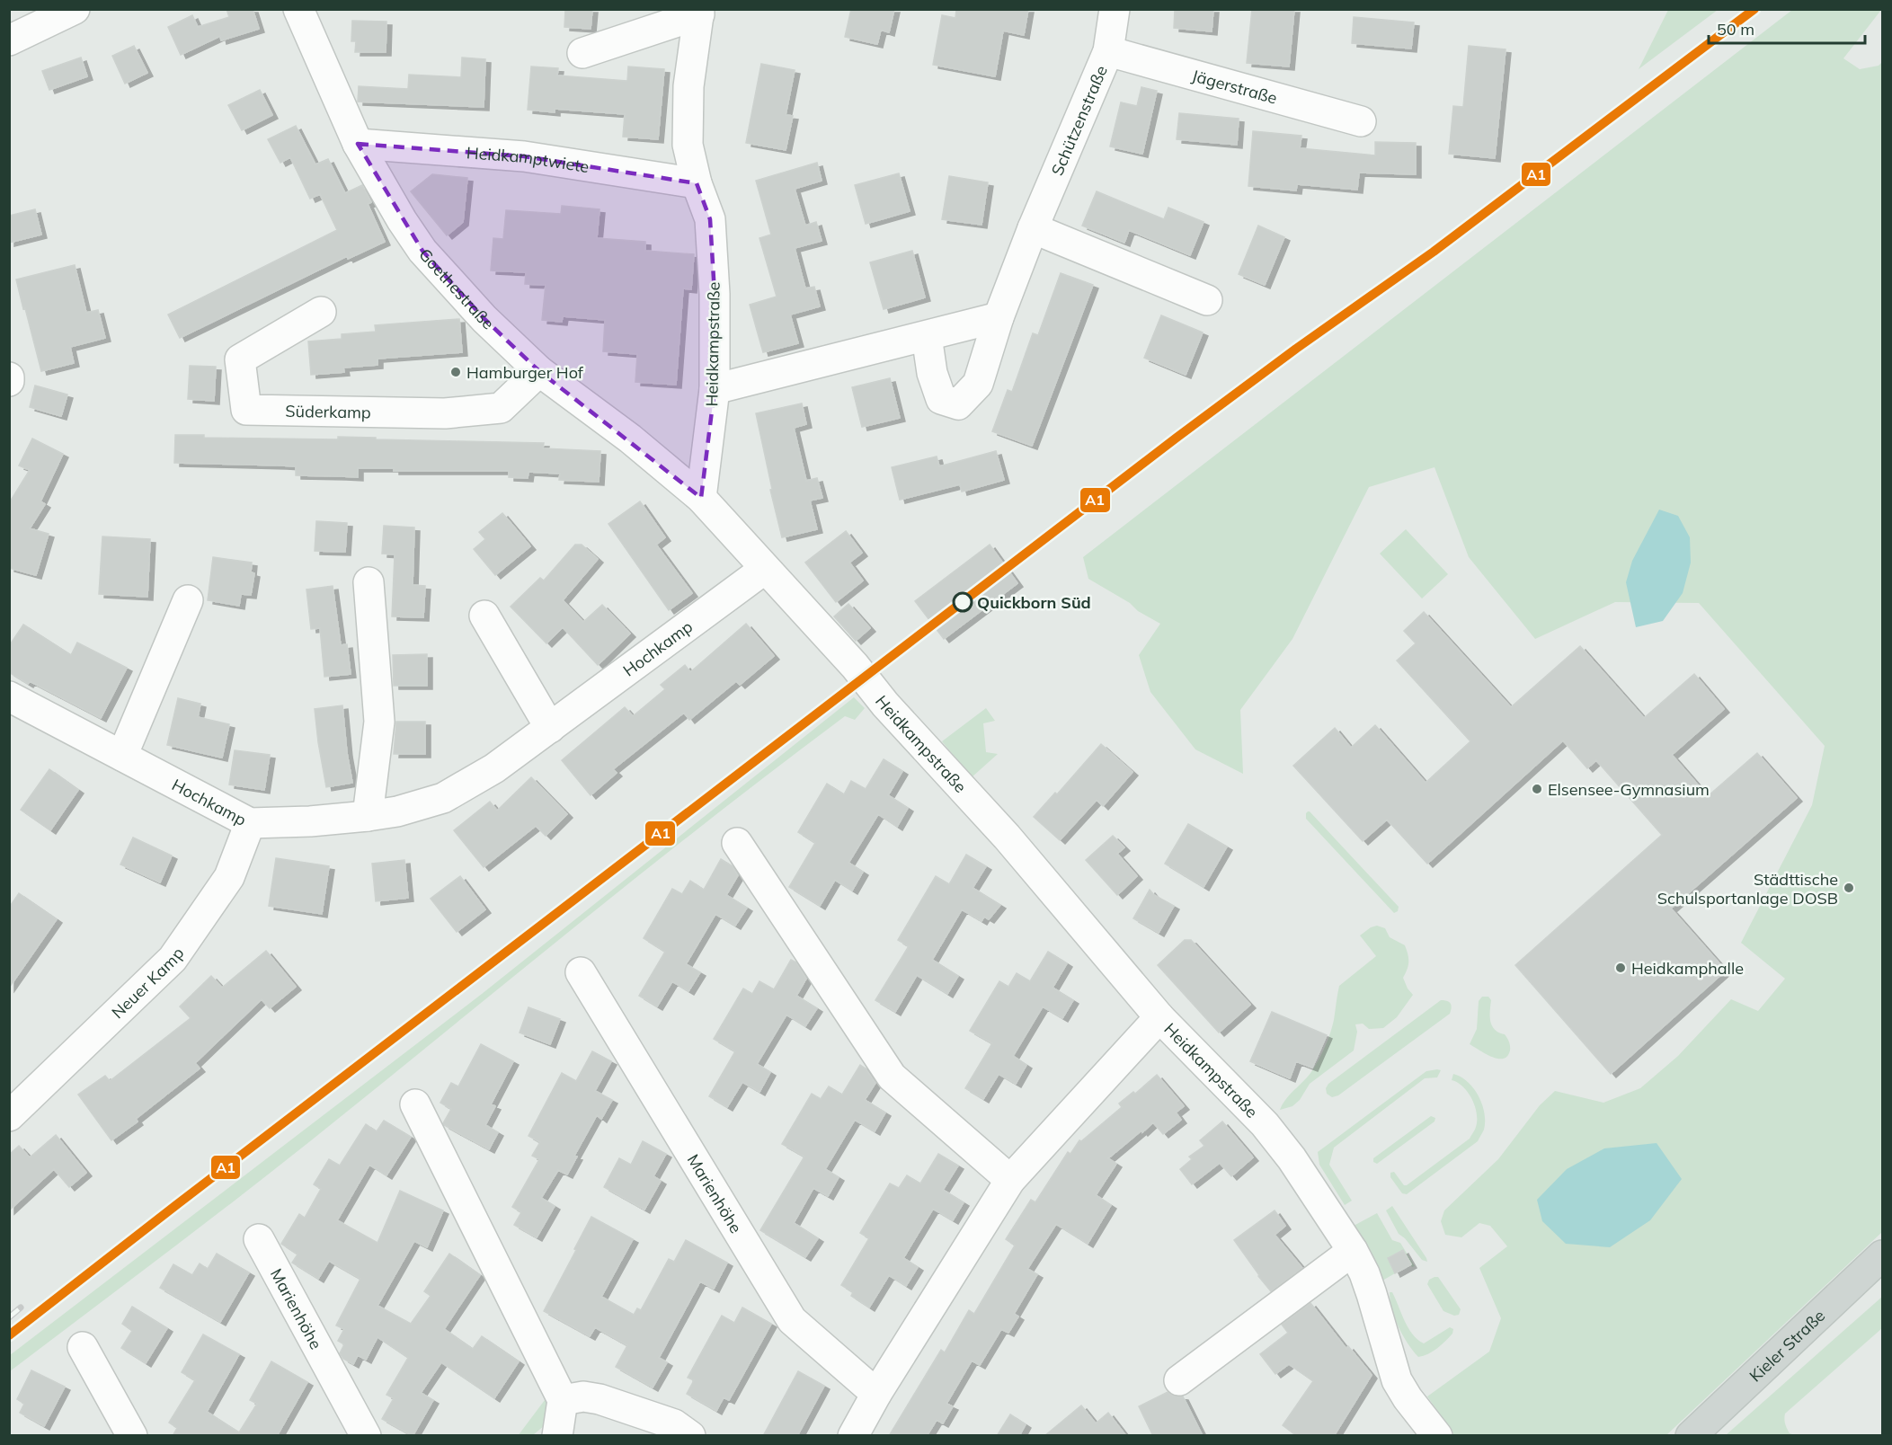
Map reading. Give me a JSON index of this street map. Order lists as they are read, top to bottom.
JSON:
{
  "streets": {
    "main road": ["Kieler Straße"],
    "street": [
      "Jägerstraße",
      "Schützenstraße",
      "Heidkamptwiete",
      "Goethestraße",
      "Heidkampstraße",
      "Süderkamp",
      "Hochkamp",
      "Neuer Kamp",
      "Marienhöhe"
    ]
  },
  "crossings": [
    ["Jägerstraße", "Schützenstraße"],
    ["Heidkamptwiete", "Goethestraße"],
    ["Heidkamptwiete", "Heidkampstraße"],
    ["Goethestraße", "Heidkampstraße"],
    ["Goethestraße", "Süderkamp"],
    ["Heidkampstraße", "Hochkamp"],
    ["Hochkamp", "Neuer Kamp"]
  ],
  "places": [
    "Hamburger Hof",
    "Quickborn Süd",
    "Elsensee-Gymnasium",
    "Städttische Schulsportanlage DOSB",
    "Heidkamphalle"
  ],
  "lines": ["transit line A1"],
  "scale_bar": "50 m"
}
